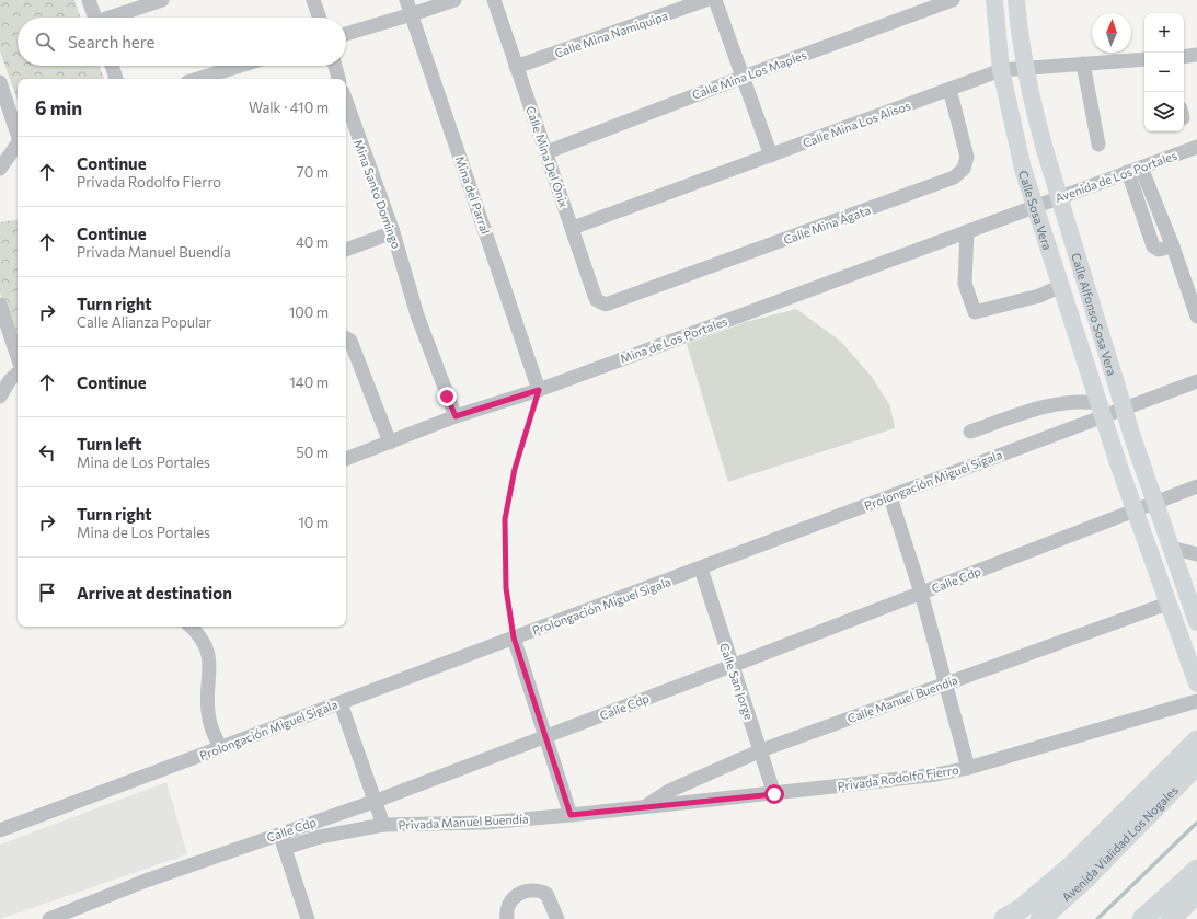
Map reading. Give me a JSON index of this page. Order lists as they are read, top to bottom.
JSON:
{
  "streets": {
    "highway": ["Avenida Vialidad Los Nogales"],
    "main road": ["Calle Sosa Vera", "Calle Alfonso Sosa Vera"],
    "street": [
      "Calle Mina Namiquipa",
      "Calle Mina Los Maples",
      "Calle Mina Los Alisos",
      "Calle Mina Del Ónix",
      "Avenida de Los Portales",
      "Mina Santo Domingo",
      "Mina del Parral",
      "Calle Mina Ágata",
      "Mina de Los Portales",
      "Prolongación Miguel Sigala",
      "Calle Cdp",
      "Calle San Jorge",
      "Calle Manuel Buendía",
      "Privada Rodolfo Fierro",
      "Privada Manuel Buendía"
    ]
  },
  "crossings": [
    ["Calle Mina Namiquipa", "Calle Mina Del Ónix"],
    ["Calle Mina Los Maples", "Calle Mina Del Ónix"],
    ["Calle Mina Los Alisos", "Calle Mina Del Ónix"],
    ["Calle Mina Los Alisos", "Calle Sosa Vera"],
    ["Calle Mina Los Alisos", "Calle Mina Ágata"],
    ["Calle Mina Los Alisos", "Calle Alfonso Sosa Vera"],
    ["Calle Mina Del Ónix", "Calle Mina Ágata"],
    ["Avenida de Los Portales", "Calle Sosa Vera"],
    ["Avenida de Los Portales", "Calle Alfonso Sosa Vera"],
    ["Avenida de Los Portales", "Mina de Los Portales"],
    ["Mina Santo Domingo", "Mina de Los Portales"],
    ["Mina del Parral", "Mina de Los Portales"],
    ["Calle Sosa Vera", "Mina de Los Portales"],
    ["Calle Sosa Vera", "Prolongación Miguel Sigala"],
    ["Calle Alfonso Sosa Vera", "Prolongación Miguel Sigala"],
    ["Calle Alfonso Sosa Vera", "Calle Cdp"],
    ["Prolongación Miguel Sigala", "Calle San Jorge"],
    ["Calle Cdp", "Calle San Jorge"],
    ["Calle San Jorge", "Calle Manuel Buendía"],
    ["Calle San Jorge", "Privada Rodolfo Fierro"],
    ["Calle Manuel Buendía", "Privada Rodolfo Fierro"],
    ["Calle Manuel Buendía", "Privada Manuel Buendía"],
    ["Privada Rodolfo Fierro", "Privada Manuel Buendía"]
  ],
  "north": "top",
  "page": {
    "map_buttons": ["+", "−"],
    "search": "Search here",
    "heading": ["6 min", "Walk · 410 m"],
    "list": [
      ["Continue", "Privada Rodolfo Fierro", "70 m"],
      ["Continue", "Privada Manuel Buendía", "40 m"],
      ["Turn right", "Calle Alianza Popular", "100 m"],
      ["Continue", "140 m"],
      ["Turn left", "Mina de Los Portales", "50 m"],
      ["Turn right", "Mina de Los Portales", "10 m"],
      "Arrive at destination"
    ]
  }
}
